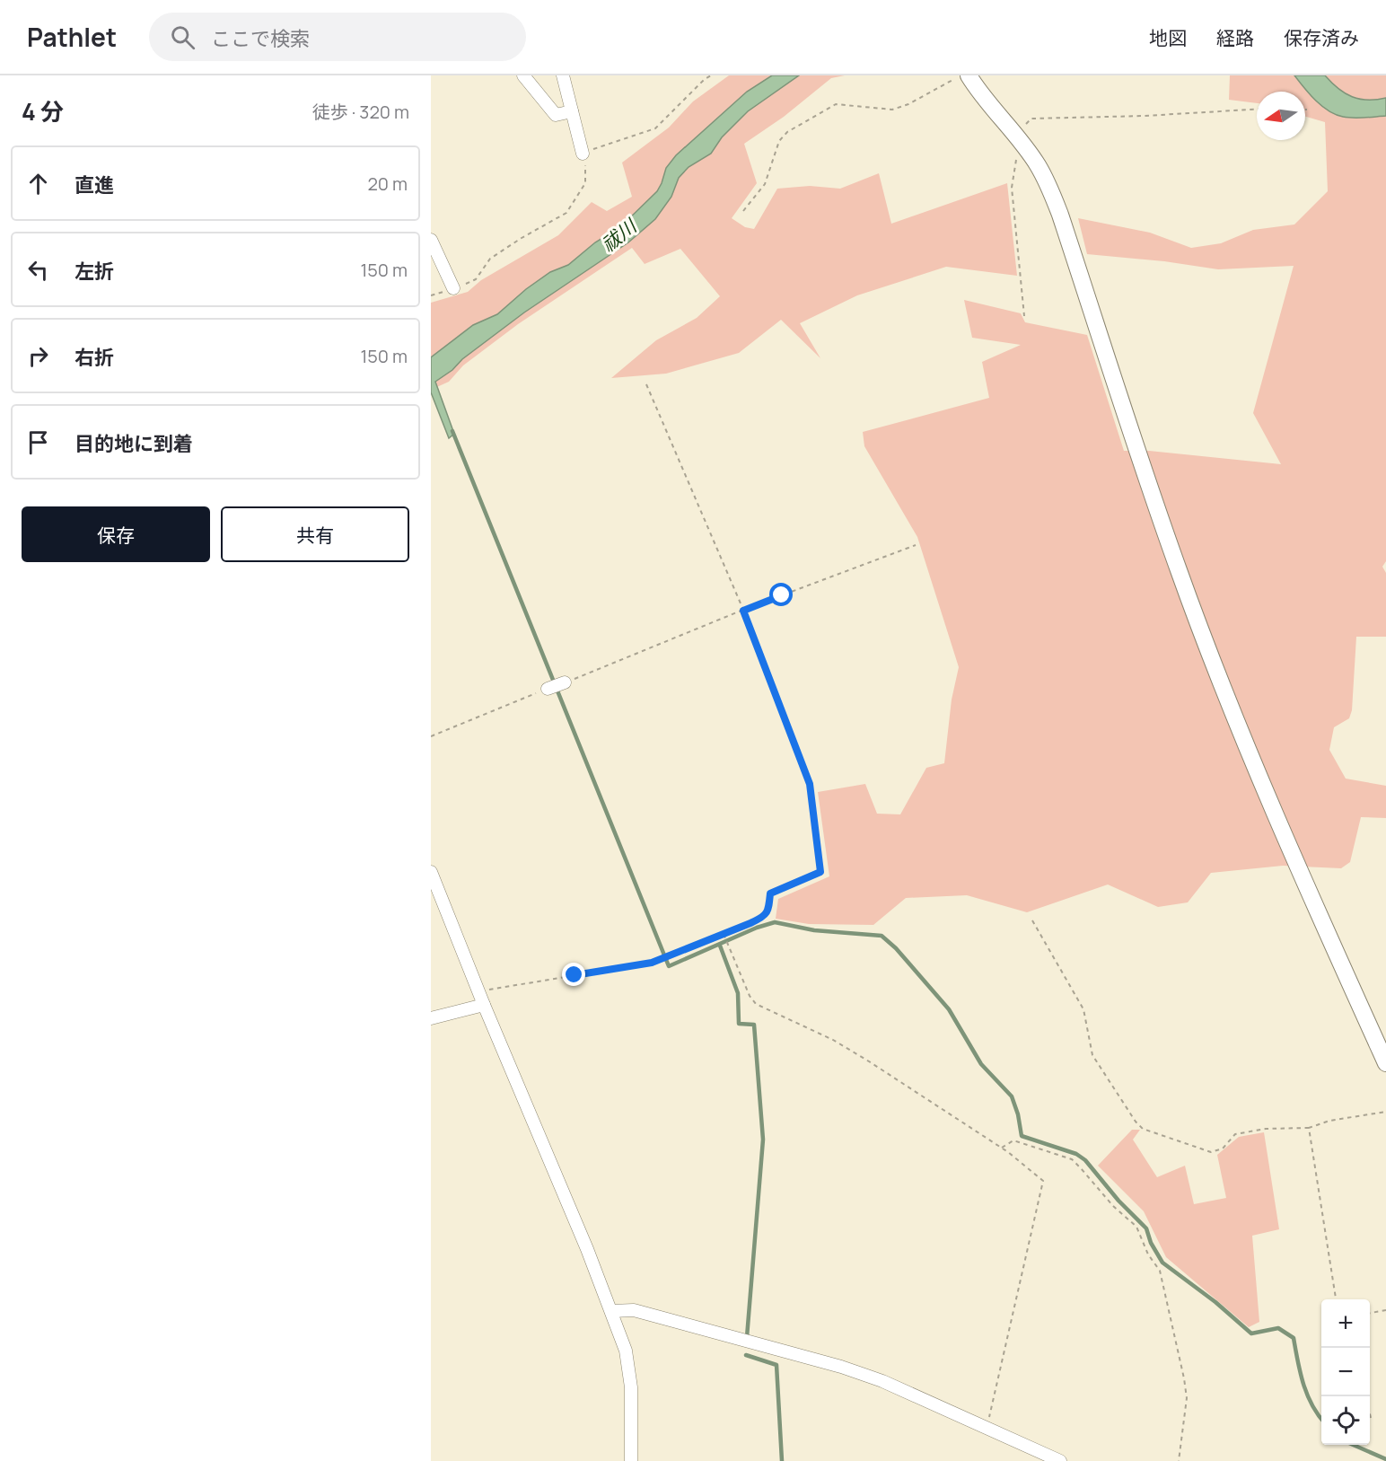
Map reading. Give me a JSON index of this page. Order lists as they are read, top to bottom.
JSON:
{
  "water": ["祓川"],
  "north": "left",
  "page": {
    "header": "Pathlet",
    "search": "ここで検索",
    "nav": ["地図", "経路", "保存済み"],
    "heading": ["4 分", "徒歩 · 320 m"],
    "list": [
      ["直進", "20 m"],
      ["左折", "150 m"],
      ["右折", "150 m"],
      "目的地に到着"
    ],
    "buttons": ["保存", "共有"],
    "map_buttons": ["+", "−"]
  }
}
